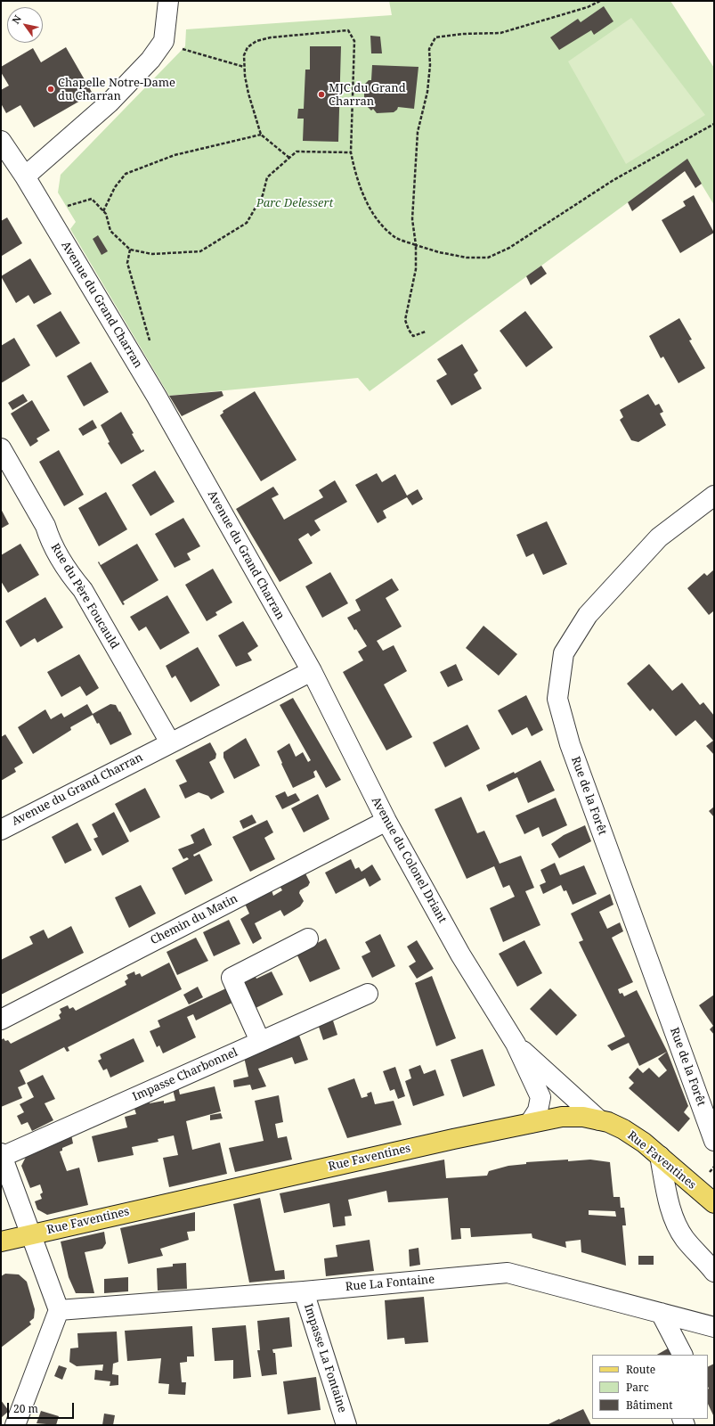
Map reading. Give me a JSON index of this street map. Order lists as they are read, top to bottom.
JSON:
{
  "streets": {
    "main road": ["Rue Faventines"],
    "street": [
      "Avenue du Grand Charran",
      "Rue du Père Foucauld",
      "Rue de la Forêt",
      "Avenue du Colonel Driant",
      "Chemin du Matin",
      "Impasse Charbonnel",
      "Rue La Fontaine",
      "Impasse La Fontaine"
    ]
  },
  "crossings": [
    ["Avenue du Grand Charran", "Rue du Père Foucauld"],
    ["Avenue du Grand Charran", "Avenue du Colonel Driant"],
    ["Avenue du Colonel Driant", "Chemin du Matin"],
    ["Avenue du Colonel Driant", "Rue Faventines"],
    ["Rue La Fontaine", "Impasse La Fontaine"]
  ],
  "parks": ["Parc Delessert"],
  "places": ["Chapelle Notre-Dame du Charran", "MJC du Grand Charran"],
  "legend": ["Route", "Parc", "Bâtiment"],
  "scale_bar": "20 m",
  "north": "top left"
}
